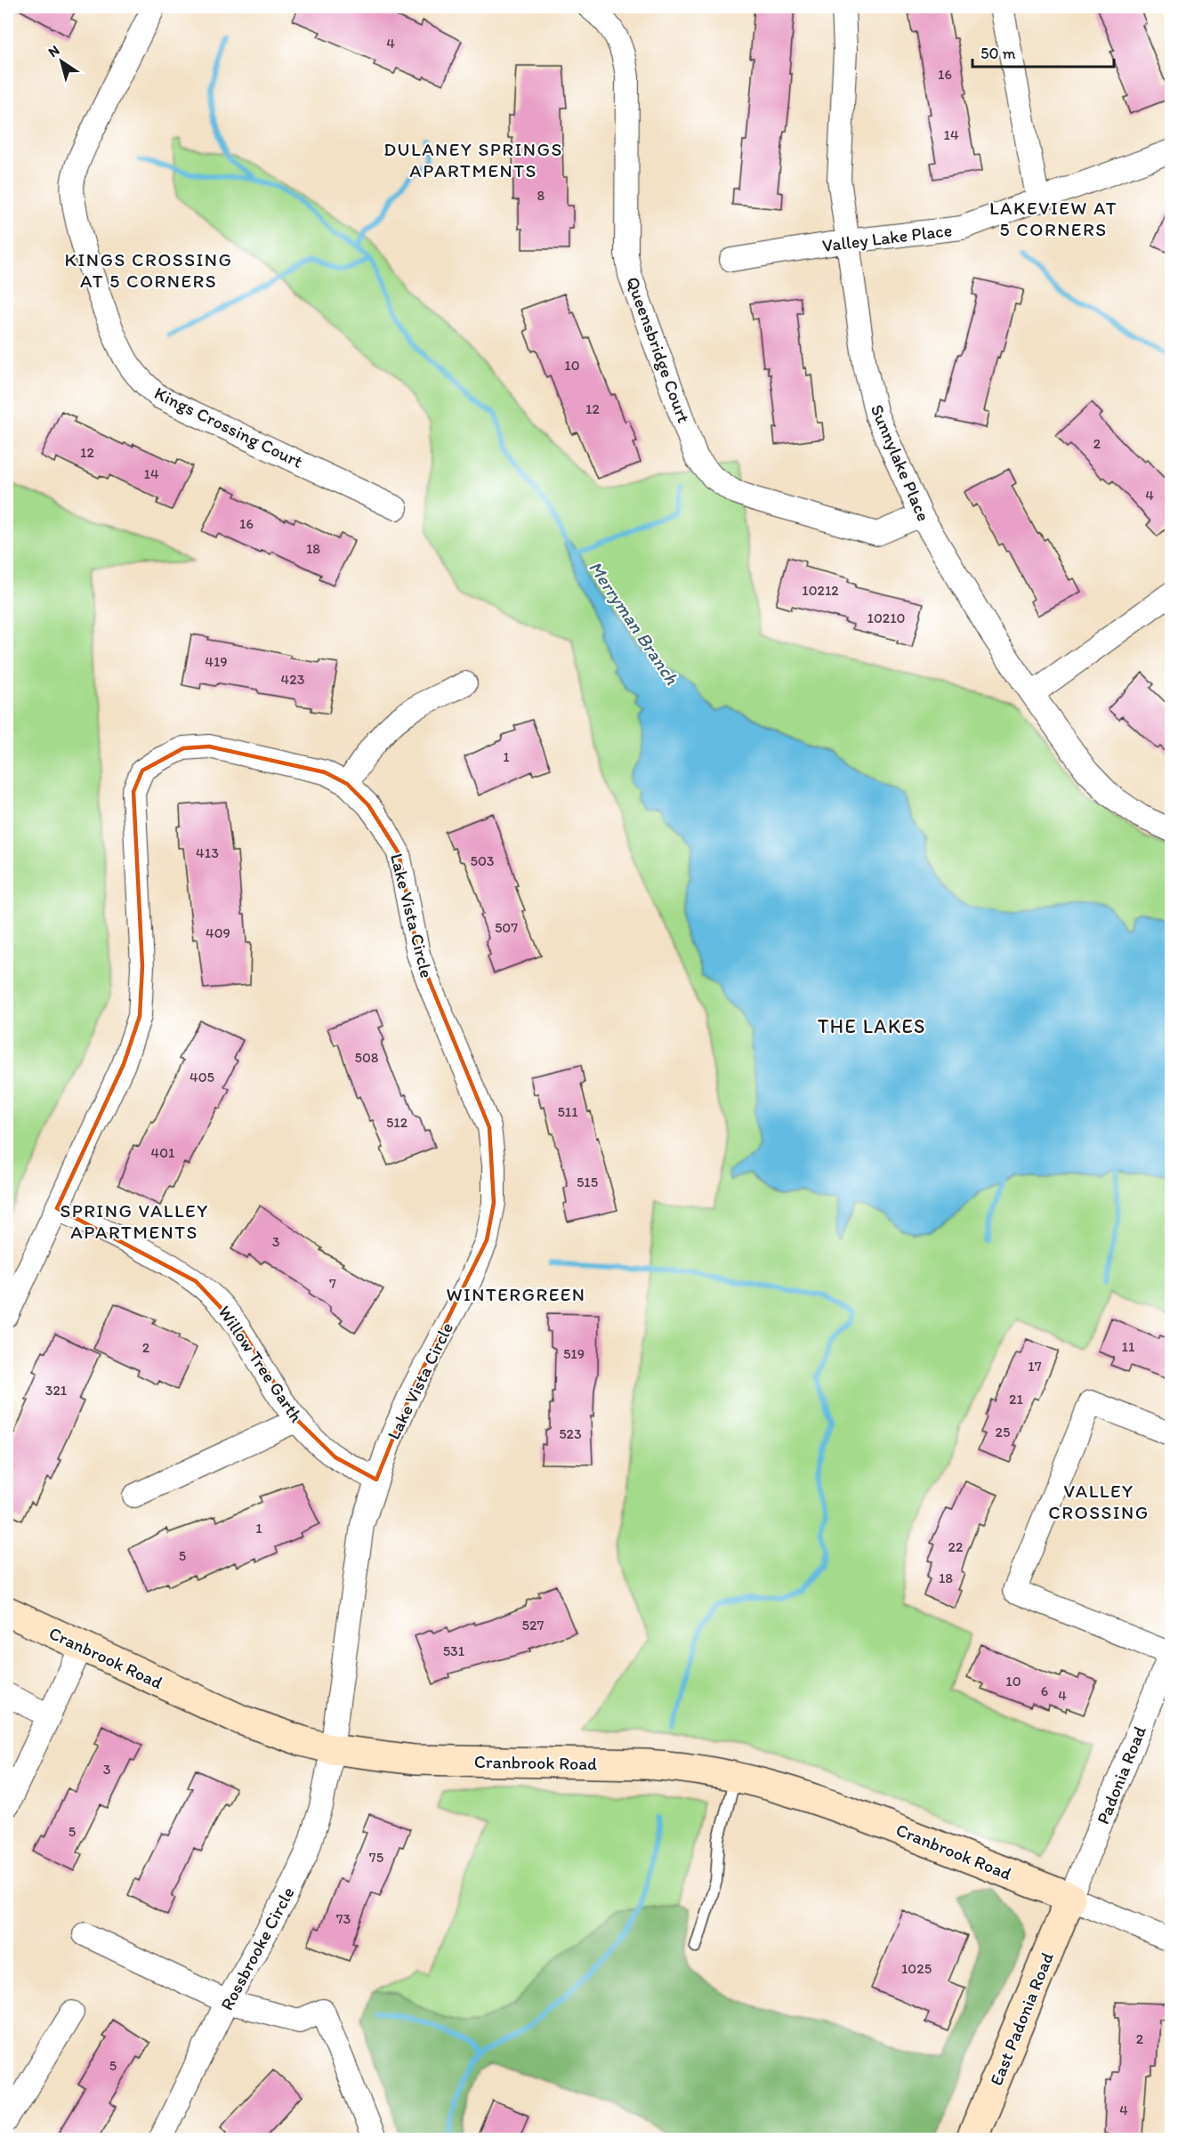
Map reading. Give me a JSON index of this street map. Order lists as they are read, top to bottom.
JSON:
{
  "streets": {
    "street": [
      "Valley Lake Place",
      "Queensbridge Court",
      "Kings Crossing Court",
      "Sunnylake Place",
      "Lake Vista Circle",
      "Willow Tree Garth",
      "Cranbrook Road",
      "Padonia Road",
      "Rossbrooke Circle",
      "East Padonia Road"
    ]
  },
  "crossings": [
    ["Valley Lake Place", "Sunnylake Place"],
    ["Queensbridge Court", "Sunnylake Place"],
    ["Lake Vista Circle", "Willow Tree Garth"],
    ["Lake Vista Circle", "Cranbrook Road"],
    ["Lake Vista Circle", "Rossbrooke Circle"],
    ["Cranbrook Road", "Padonia Road"],
    ["Cranbrook Road", "Rossbrooke Circle"],
    ["Cranbrook Road", "East Padonia Road"],
    ["Padonia Road", "East Padonia Road"]
  ],
  "districts": [
    "DULANEY SPRINGS APARTMENTS",
    "LAKEVIEW AT 5 CORNERS",
    "KINGS CROSSING AT 5 CORNERS",
    "THE LAKES",
    "SPRING VALLEY APARTMENTS",
    "WINTERGREEN",
    "VALLEY CROSSING"
  ],
  "water": ["Merryman Branch"],
  "house_numbers": [
    "4",
    "16",
    "14",
    "8",
    "10",
    "12",
    "2",
    "12",
    "14",
    "4",
    "16",
    "18",
    "10212",
    "10210",
    "419",
    "423",
    "1",
    "413",
    "503",
    "507",
    "409",
    "508",
    "405",
    "511",
    "512",
    "401",
    "515",
    "3",
    "7",
    "11",
    "2",
    "519",
    "17",
    "321",
    "21",
    "25",
    "523",
    "1",
    "22",
    "5",
    "18",
    "527",
    "531",
    "10",
    "6",
    "4",
    "3",
    "5",
    "75",
    "73",
    "1025",
    "2",
    "5",
    "4"
  ],
  "scale_bar": "50 m",
  "north": "top left"
}
